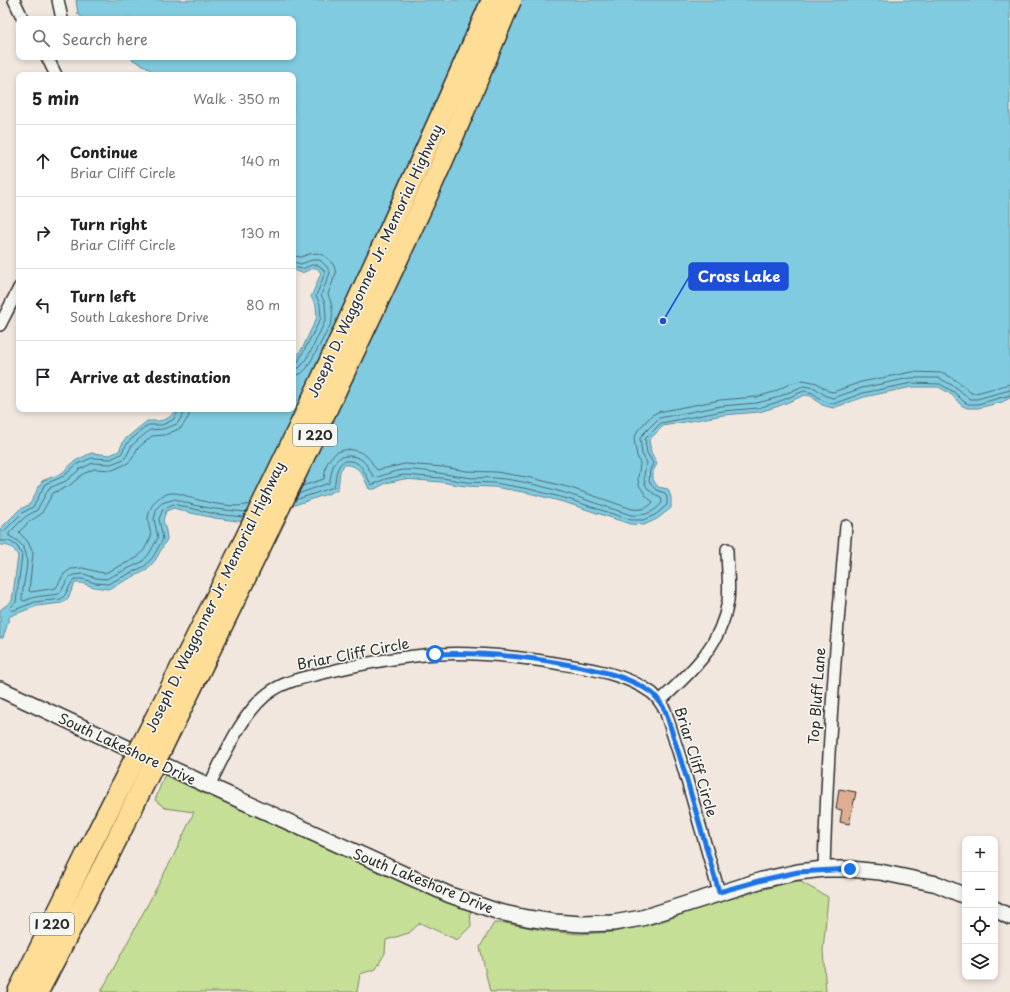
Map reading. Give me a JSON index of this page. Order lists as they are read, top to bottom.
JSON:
{
  "streets": {
    "highway": ["Joseph D. Waggonner Jr. Memorial Highway", "I 220"],
    "street": ["Briar Cliff Circle", "Top Bluff Lane", "South Lakeshore Drive"]
  },
  "crossings": [
    ["Briar Cliff Circle", "South Lakeshore Drive"],
    ["Top Bluff Lane", "South Lakeshore Drive"]
  ],
  "places": ["Cross Lake"],
  "page": {
    "search": "Search here",
    "heading": ["5 min", "Walk · 350 m"],
    "list": [
      ["Continue", "Briar Cliff Circle", "140 m"],
      ["Turn right", "Briar Cliff Circle", "130 m"],
      ["Turn left", "South Lakeshore Drive", "80 m"],
      "Arrive at destination"
    ],
    "map_buttons": ["+", "−"]
  }
}
